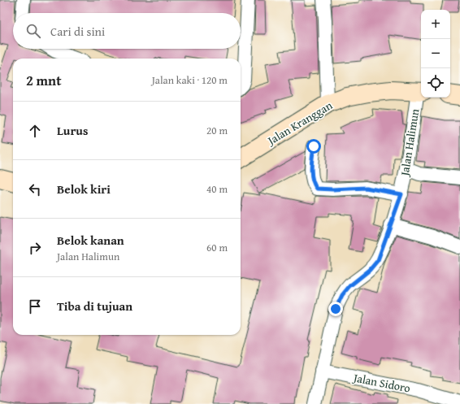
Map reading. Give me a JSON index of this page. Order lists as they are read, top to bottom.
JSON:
{
  "streets": {
    "main road": ["Jalan Kranggan"],
    "street": ["Jalan Halimun", "Jalan Sidoro"]
  },
  "crossings": [
    ["Jalan Kranggan", "Jalan Halimun"],
    ["Jalan Halimun", "Jalan Sidoro"]
  ],
  "page": {
    "map_buttons": ["+", "−"],
    "search": "Cari di sini",
    "heading": ["2 mnt", "Jalan kaki · 120 m"],
    "list": [
      ["Lurus", "20 m"],
      ["Belok kiri", "40 m"],
      ["Belok kanan", "Jalan Halimun", "60 m"],
      "Tiba di tujuan"
    ]
  }
}
